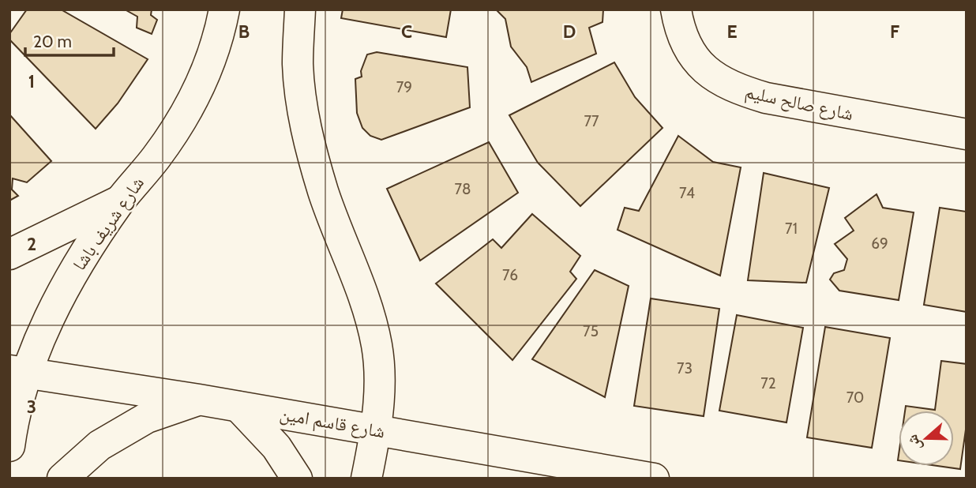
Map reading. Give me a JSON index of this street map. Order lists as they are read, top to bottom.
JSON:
{
  "streets": {
    "street": ["شارع صالح سليم", "شارع شريف باشا", "شارع قاسم امين"]
  },
  "crossings": [
    ["شارع شريف باشا", "شارع قاسم امين"]
  ],
  "house_numbers": [
    "79",
    "77",
    "78",
    "74",
    "71",
    "69",
    "76",
    "75",
    "73",
    "72",
    "70"
  ],
  "scale_bar": "20 m",
  "north": "left",
  "grid": {
    "columns": [
      "B",
      "C",
      "D",
      "E",
      "F"
    ],
    "rows": ["1", "2", "3"]
  }
}
